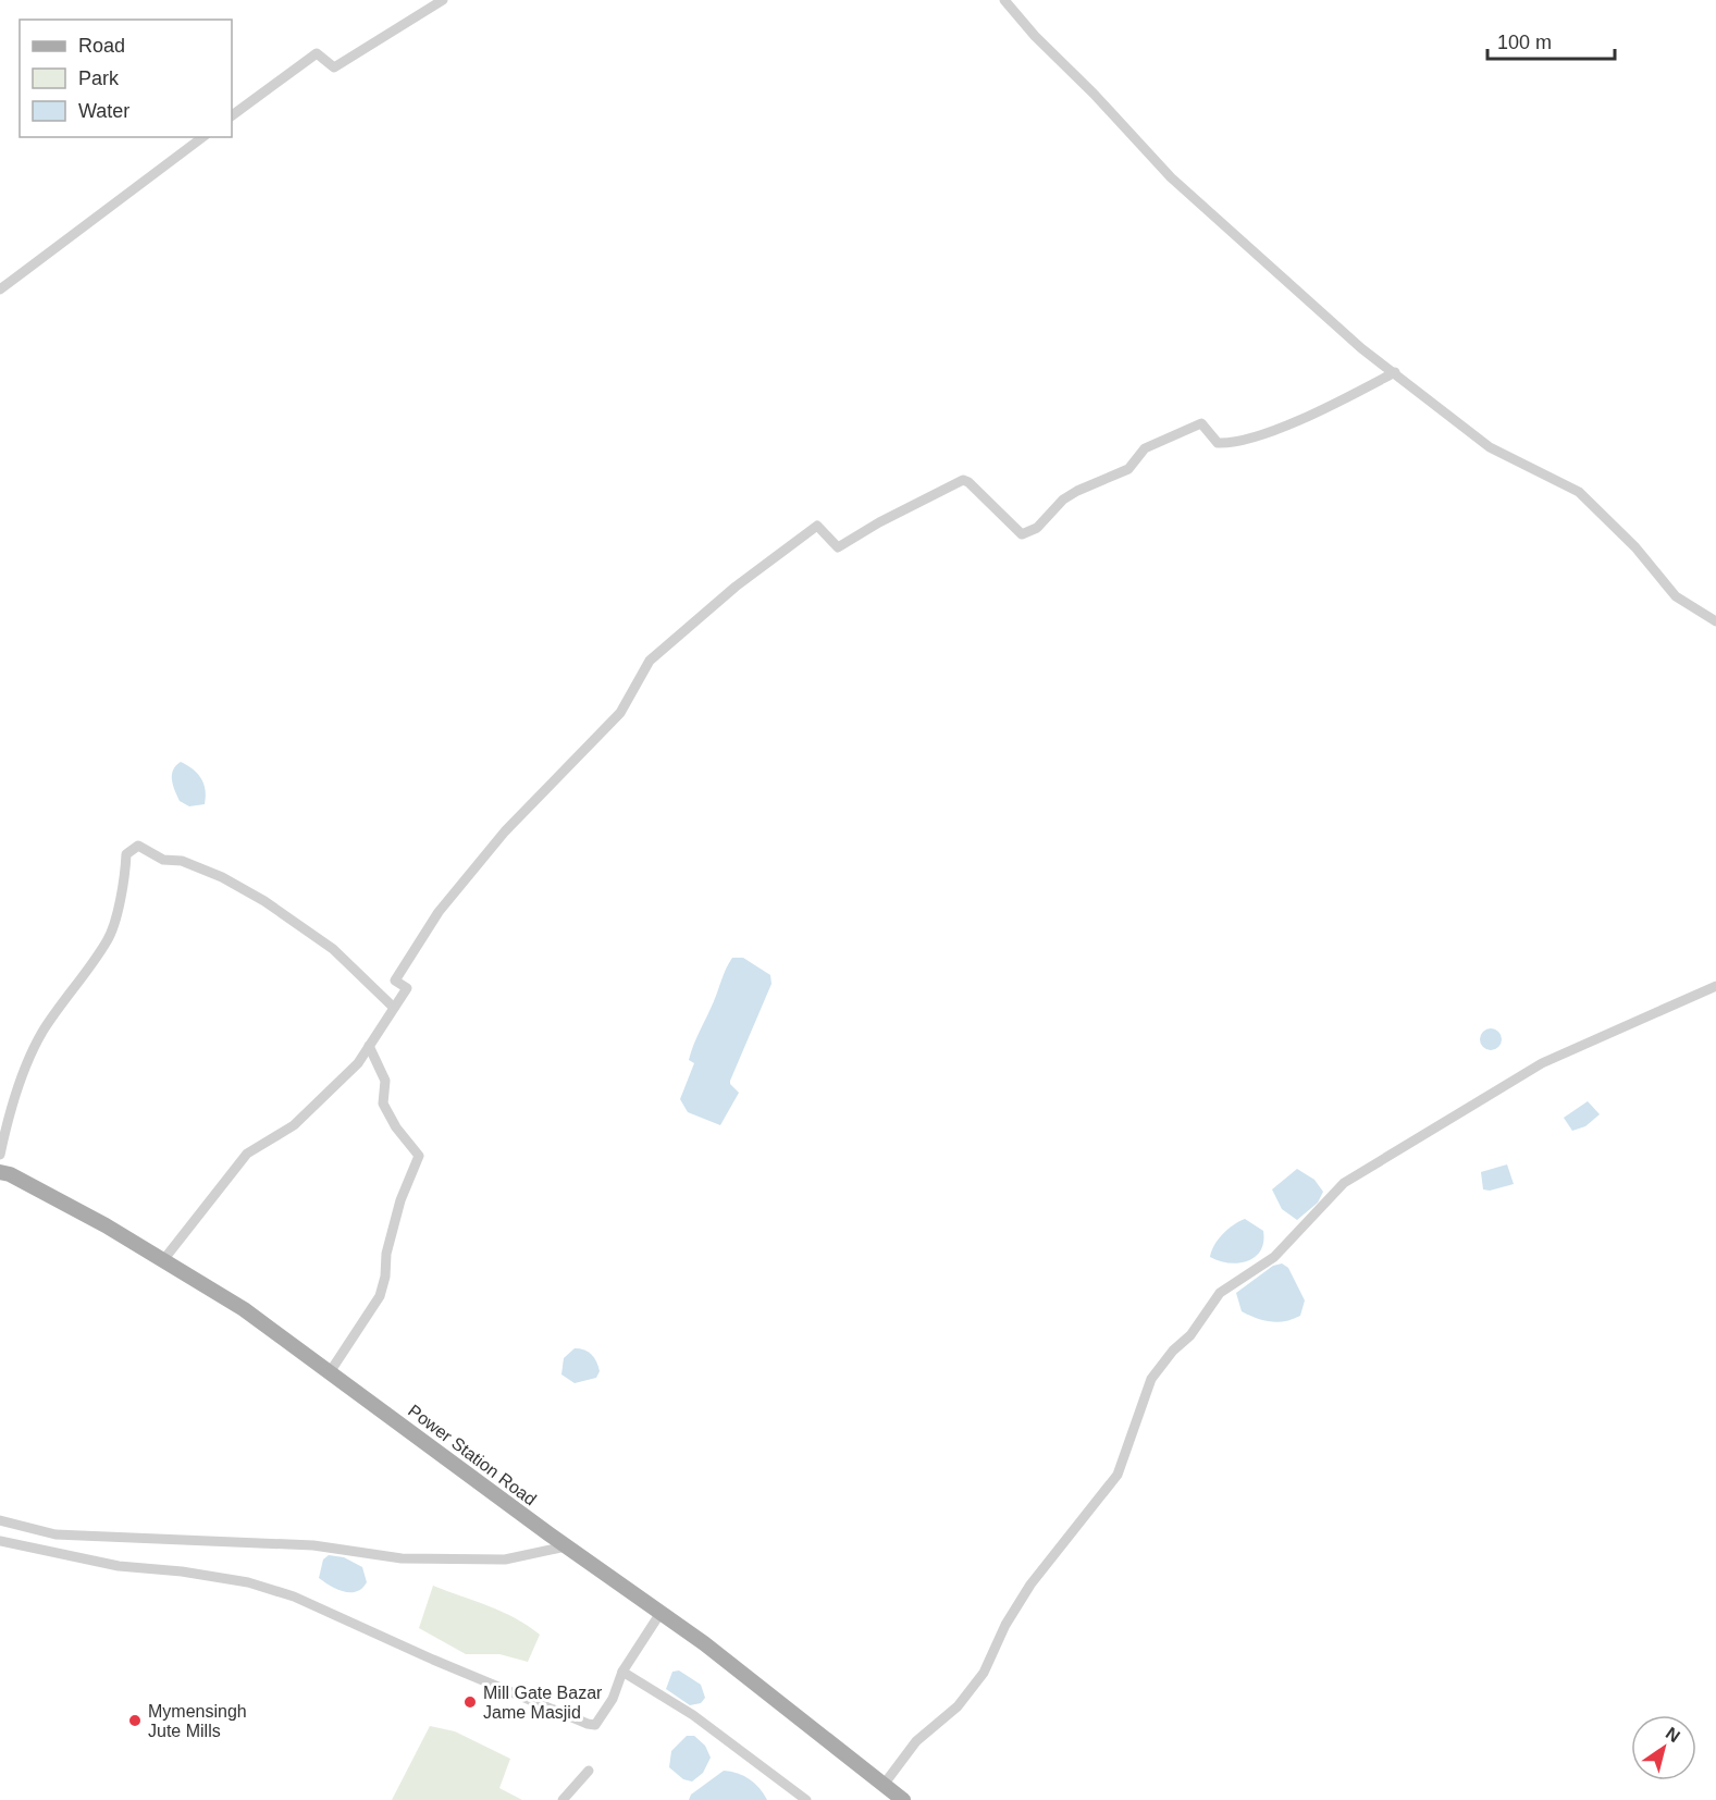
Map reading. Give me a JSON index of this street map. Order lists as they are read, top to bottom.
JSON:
{
  "streets": {
    "main road": ["Power Station Road"]
  },
  "places": ["Mill Gate Bazar Jame Masjid", "Mymensingh Jute Mills"],
  "legend": ["Road", "Park", "Water"],
  "scale_bar": "100 m",
  "north": "top right"
}
